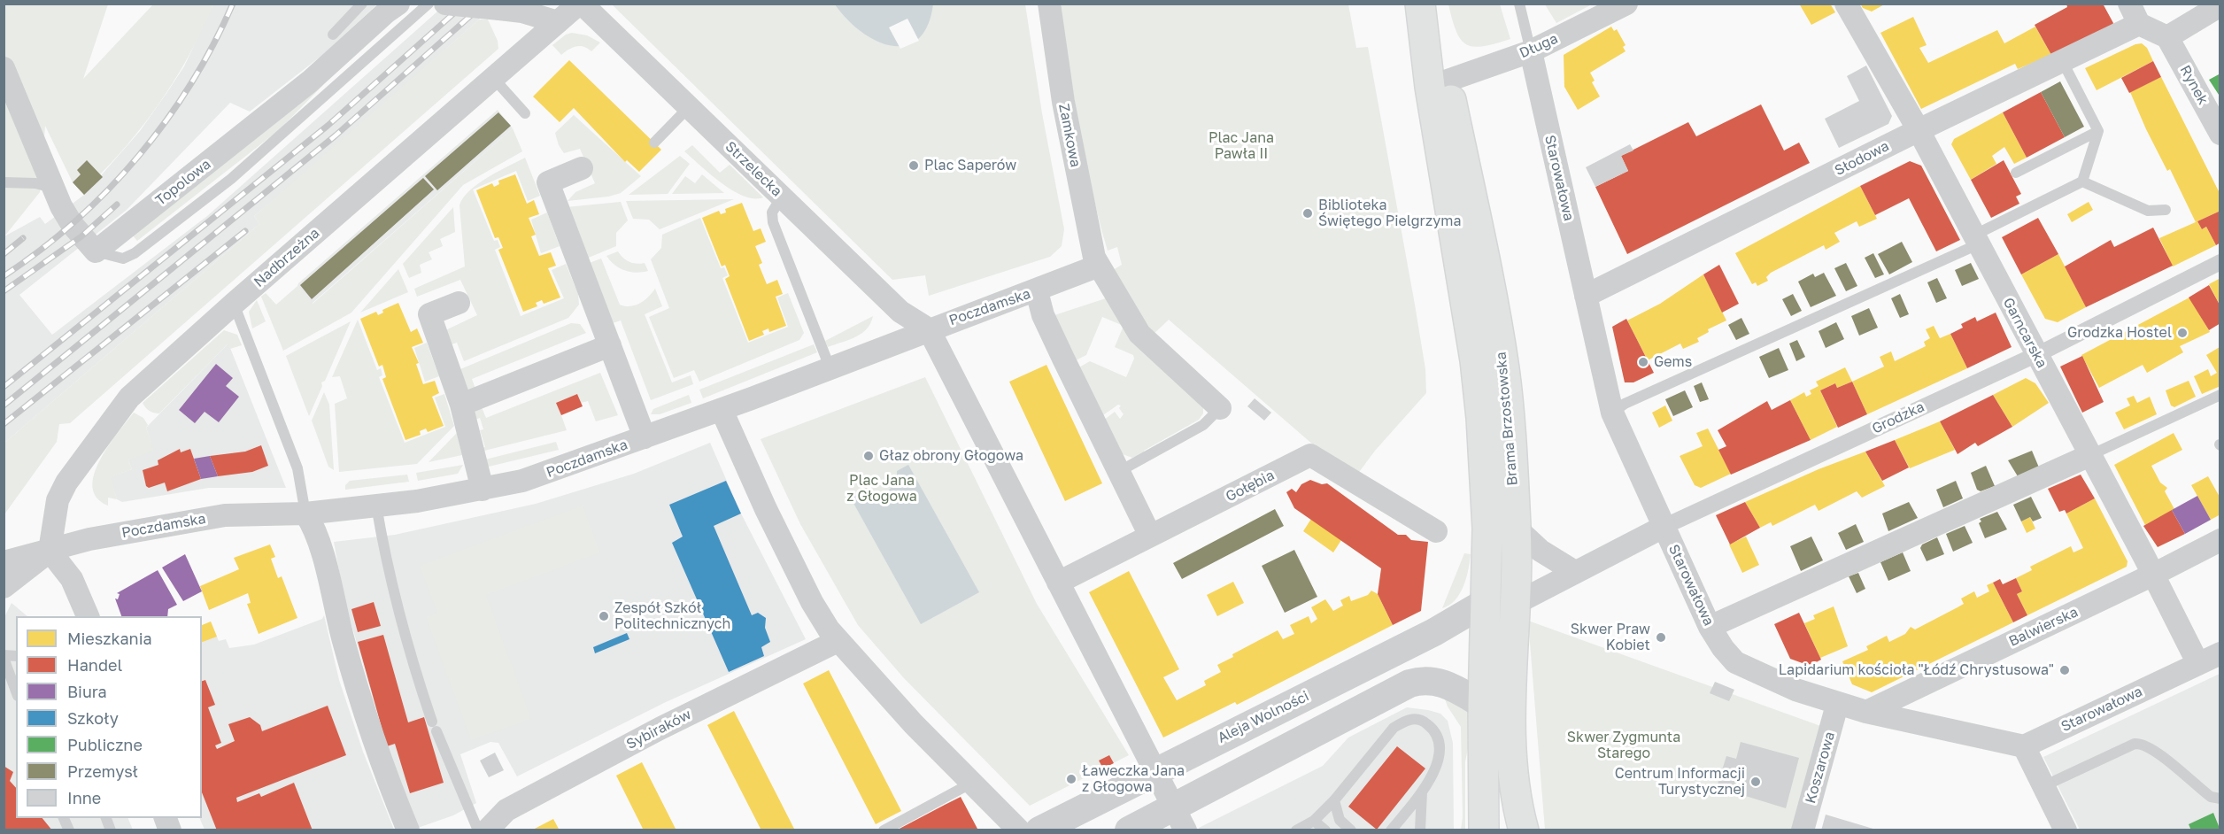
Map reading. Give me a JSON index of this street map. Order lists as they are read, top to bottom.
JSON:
{
  "streets": {
    "main road": ["Brama Brzostowska"],
    "street": [
      "Długa",
      "Rynek",
      "Zamkowa",
      "Słodowa",
      "Strzelecka",
      "Starowałowa",
      "Topolowa",
      "Nadbrzeżna",
      "Poczdamska",
      "Garncarska",
      "Grodzka",
      "Gołębia",
      "Balwierska",
      "Aleja Wolności",
      "Sybiraków",
      "Koszarowa"
    ]
  },
  "crossings": [
    ["Długa", "Starowałowa"],
    ["Długa", "Brama Brzostowska"],
    ["Zamkowa", "Poczdamska"],
    ["Słodowa", "Starowałowa"],
    ["Słodowa", "Garncarska"],
    ["Strzelecka", "Nadbrzeżna"],
    ["Strzelecka", "Poczdamska"],
    ["Starowałowa", "Garncarska"],
    ["Starowałowa", "Grodzka"],
    ["Starowałowa", "Balwierska"],
    ["Starowałowa", "Koszarowa"],
    ["Nadbrzeżna", "Poczdamska"],
    ["Garncarska", "Grodzka"],
    ["Garncarska", "Balwierska"],
    ["Grodzka", "Brama Brzostowska"],
    ["Brama Brzostowska", "Aleja Wolności"]
  ],
  "parks": ["Plac Jana Pawła II", "Plac Jana z Głogowa", "Skwer Zygmunta Starego"],
  "places": [
    "Plac Saperów",
    "Biblioteka Świętego Pielgrzyma",
    "Grodzka Hostel",
    "Gems",
    "Głaz obrony Głogowa",
    "Zespół Szkół Politechnicznych",
    "Skwer Praw Kobiet",
    "Lapidarium kościoła \"Łódź Chrystusowa\"",
    "Ławeczka Jana z Głogowa",
    "Centrum Informacji Turystycznej"
  ],
  "legend": [
    "Mieszkania",
    "Handel",
    "Biura",
    "Szkoły",
    "Publiczne",
    "Przemysł",
    "Inne"
  ]
}
